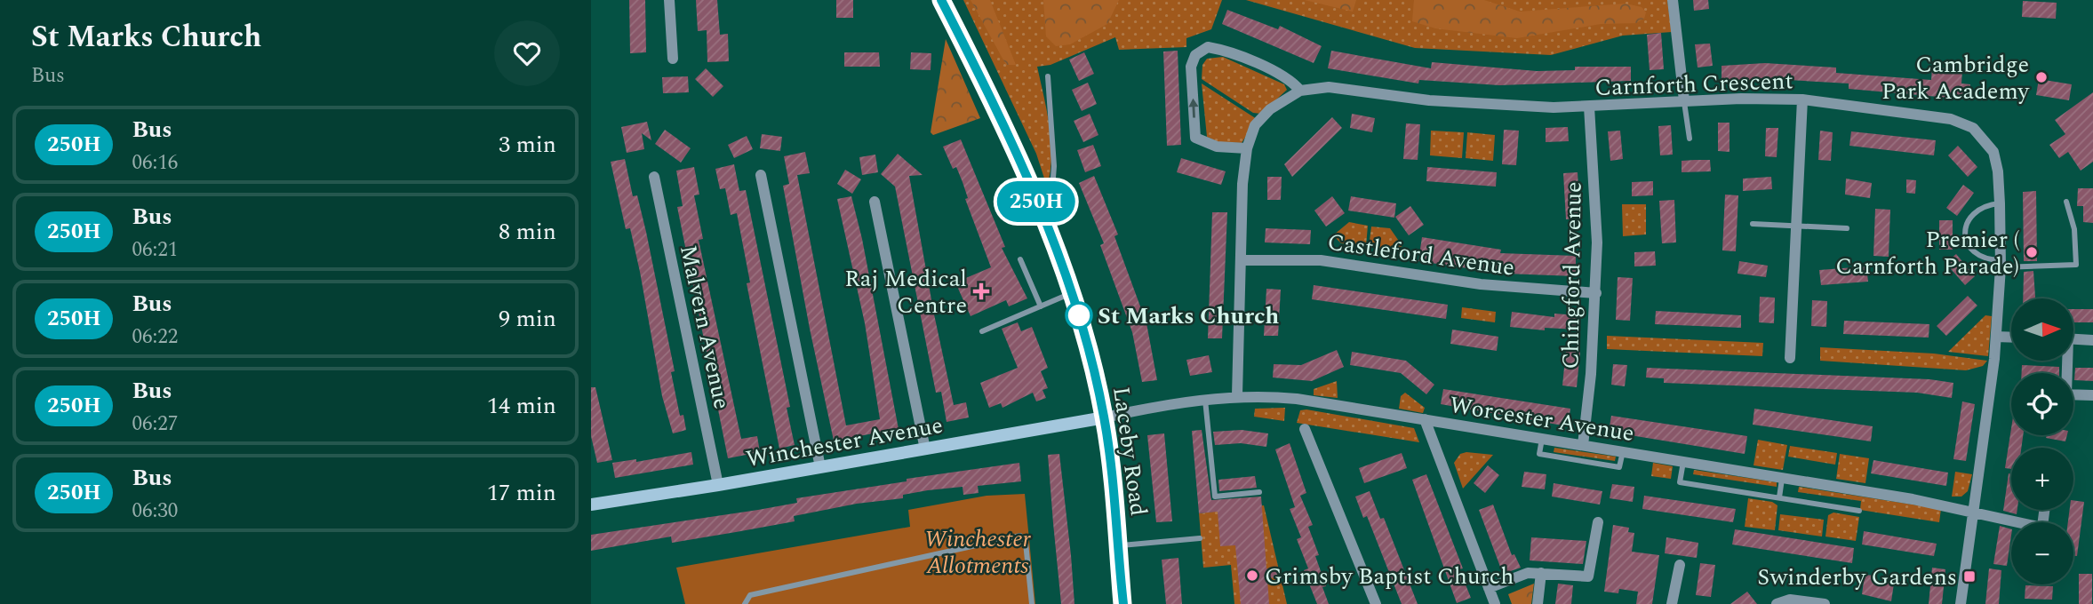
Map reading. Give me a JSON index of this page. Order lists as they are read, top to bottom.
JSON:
{
  "streets": {
    "highway": ["Laceby Road"],
    "street": [
      "Carnforth Crescent",
      "Castleford Avenue",
      "Chingford Avenue",
      "Malvern Avenue",
      "Worcester Avenue",
      "Winchester Avenue"
    ]
  },
  "crossings": [
    ["Carnforth Crescent", "Castleford Avenue"],
    ["Carnforth Crescent", "Chingford Avenue"],
    ["Carnforth Crescent", "Worcester Avenue"],
    ["Castleford Avenue", "Chingford Avenue"],
    ["Chingford Avenue", "Worcester Avenue"],
    ["Malvern Avenue", "Winchester Avenue"],
    ["Worcester Avenue", "Winchester Avenue"],
    ["Worcester Avenue", "Laceby Road"],
    ["Winchester Avenue", "Laceby Road"]
  ],
  "parks": ["Winchester Allotments"],
  "places": {
    "other": [
      "Cambridge Park Academy",
      "Premier ( Carnforth Parade)",
      "St Marks Church",
      "Grimsby Baptist Church"
    ],
    "health": ["Raj Medical Centre"],
    "transit": ["Swinderby Gardens"]
  },
  "lines": ["bus line 250H"],
  "north": "right",
  "page": {
    "heading": ["St Marks Church", "Bus"],
    "on_map": "250H",
    "list": [
      {
        "mark": "250H",
        "name": "Bus",
        "note": "06:16",
        "value": "3 min"
      },
      {
        "mark": "250H",
        "name": "Bus",
        "note": "06:21",
        "value": "8 min"
      },
      {
        "mark": "250H",
        "name": "Bus",
        "note": "06:22",
        "value": "9 min"
      },
      {
        "mark": "250H",
        "name": "Bus",
        "note": "06:27",
        "value": "14 min"
      },
      {
        "mark": "250H",
        "name": "Bus",
        "note": "06:30",
        "value": "17 min"
      }
    ],
    "map_buttons": ["+", "−"]
  }
}
